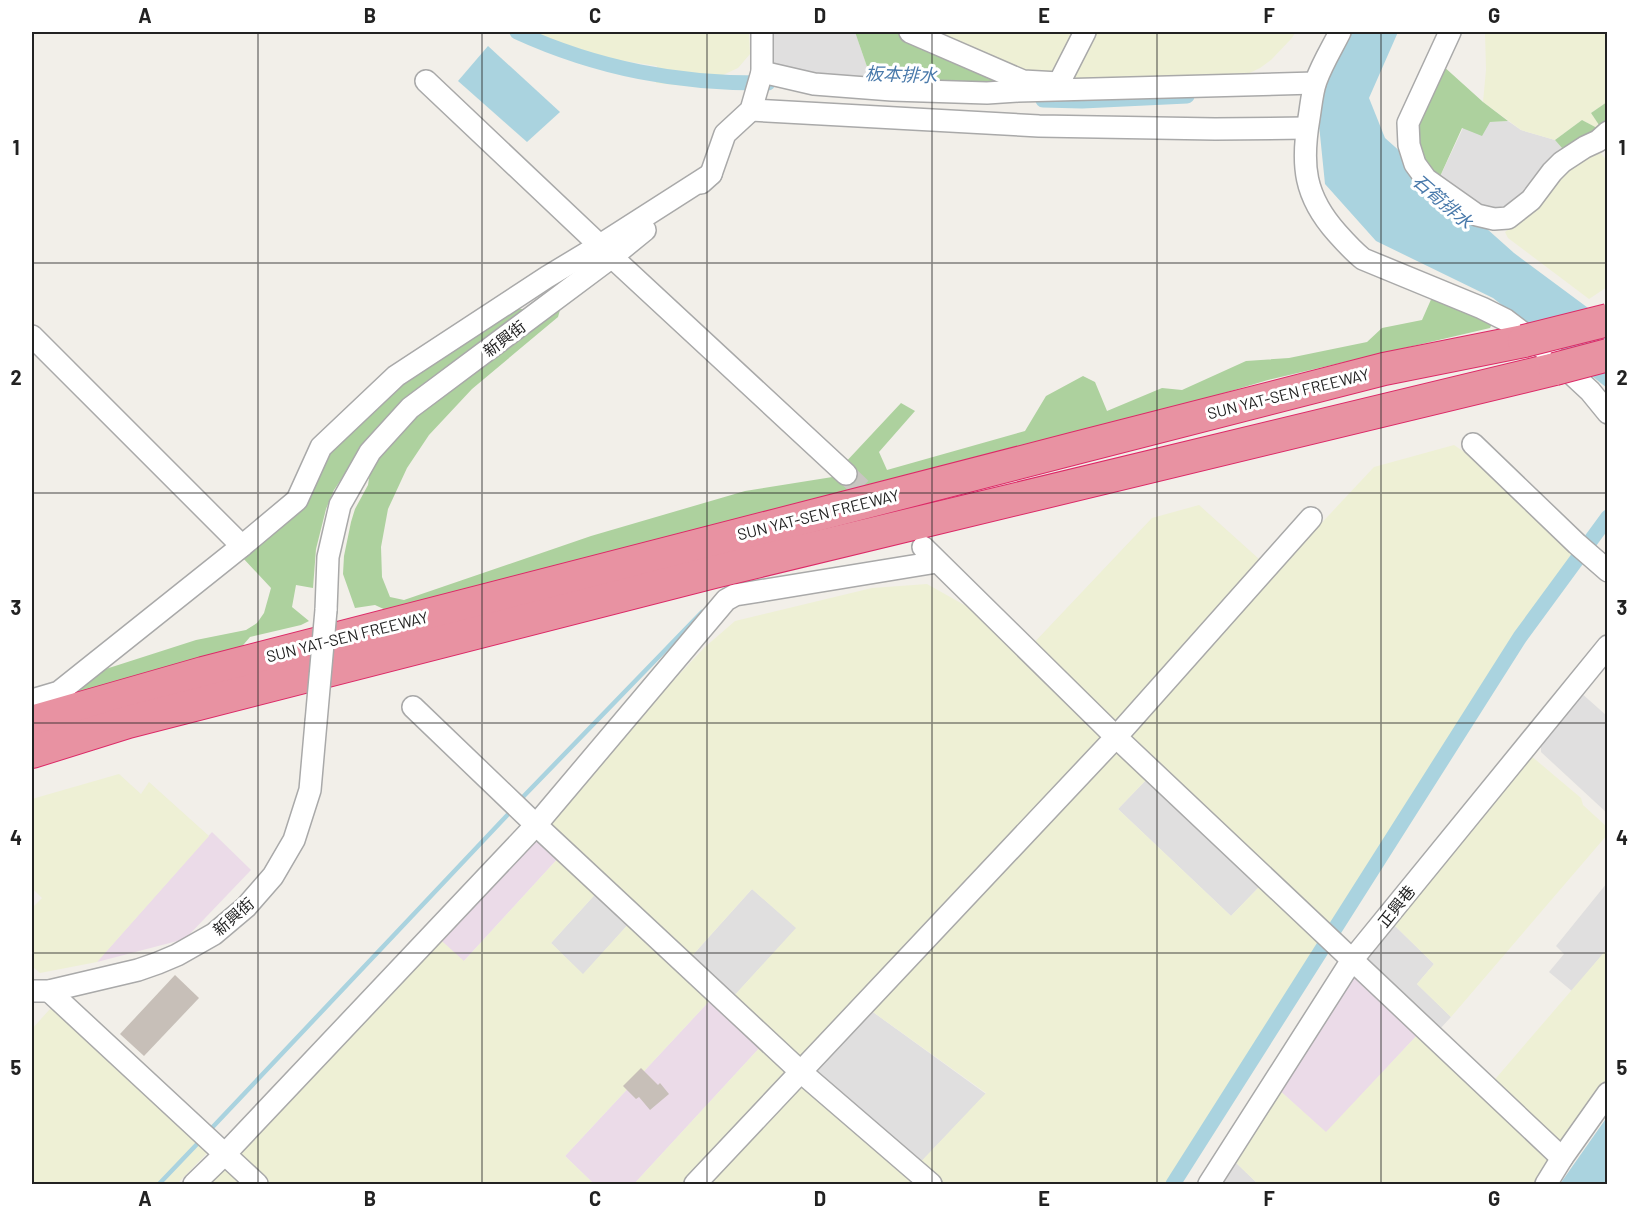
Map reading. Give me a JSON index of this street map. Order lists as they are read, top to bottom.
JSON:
{
  "streets": {
    "highway": ["SUN YAT-SEN FREEWAY"],
    "street": ["新興街", "正興巷"]
  },
  "water": ["板本排水", "石筍排水"],
  "grid": {
    "columns": [
      "A",
      "B",
      "C",
      "D",
      "E",
      "F",
      "G"
    ],
    "rows": [
      "1",
      "2",
      "3",
      "4",
      "5"
    ]
  }
}
